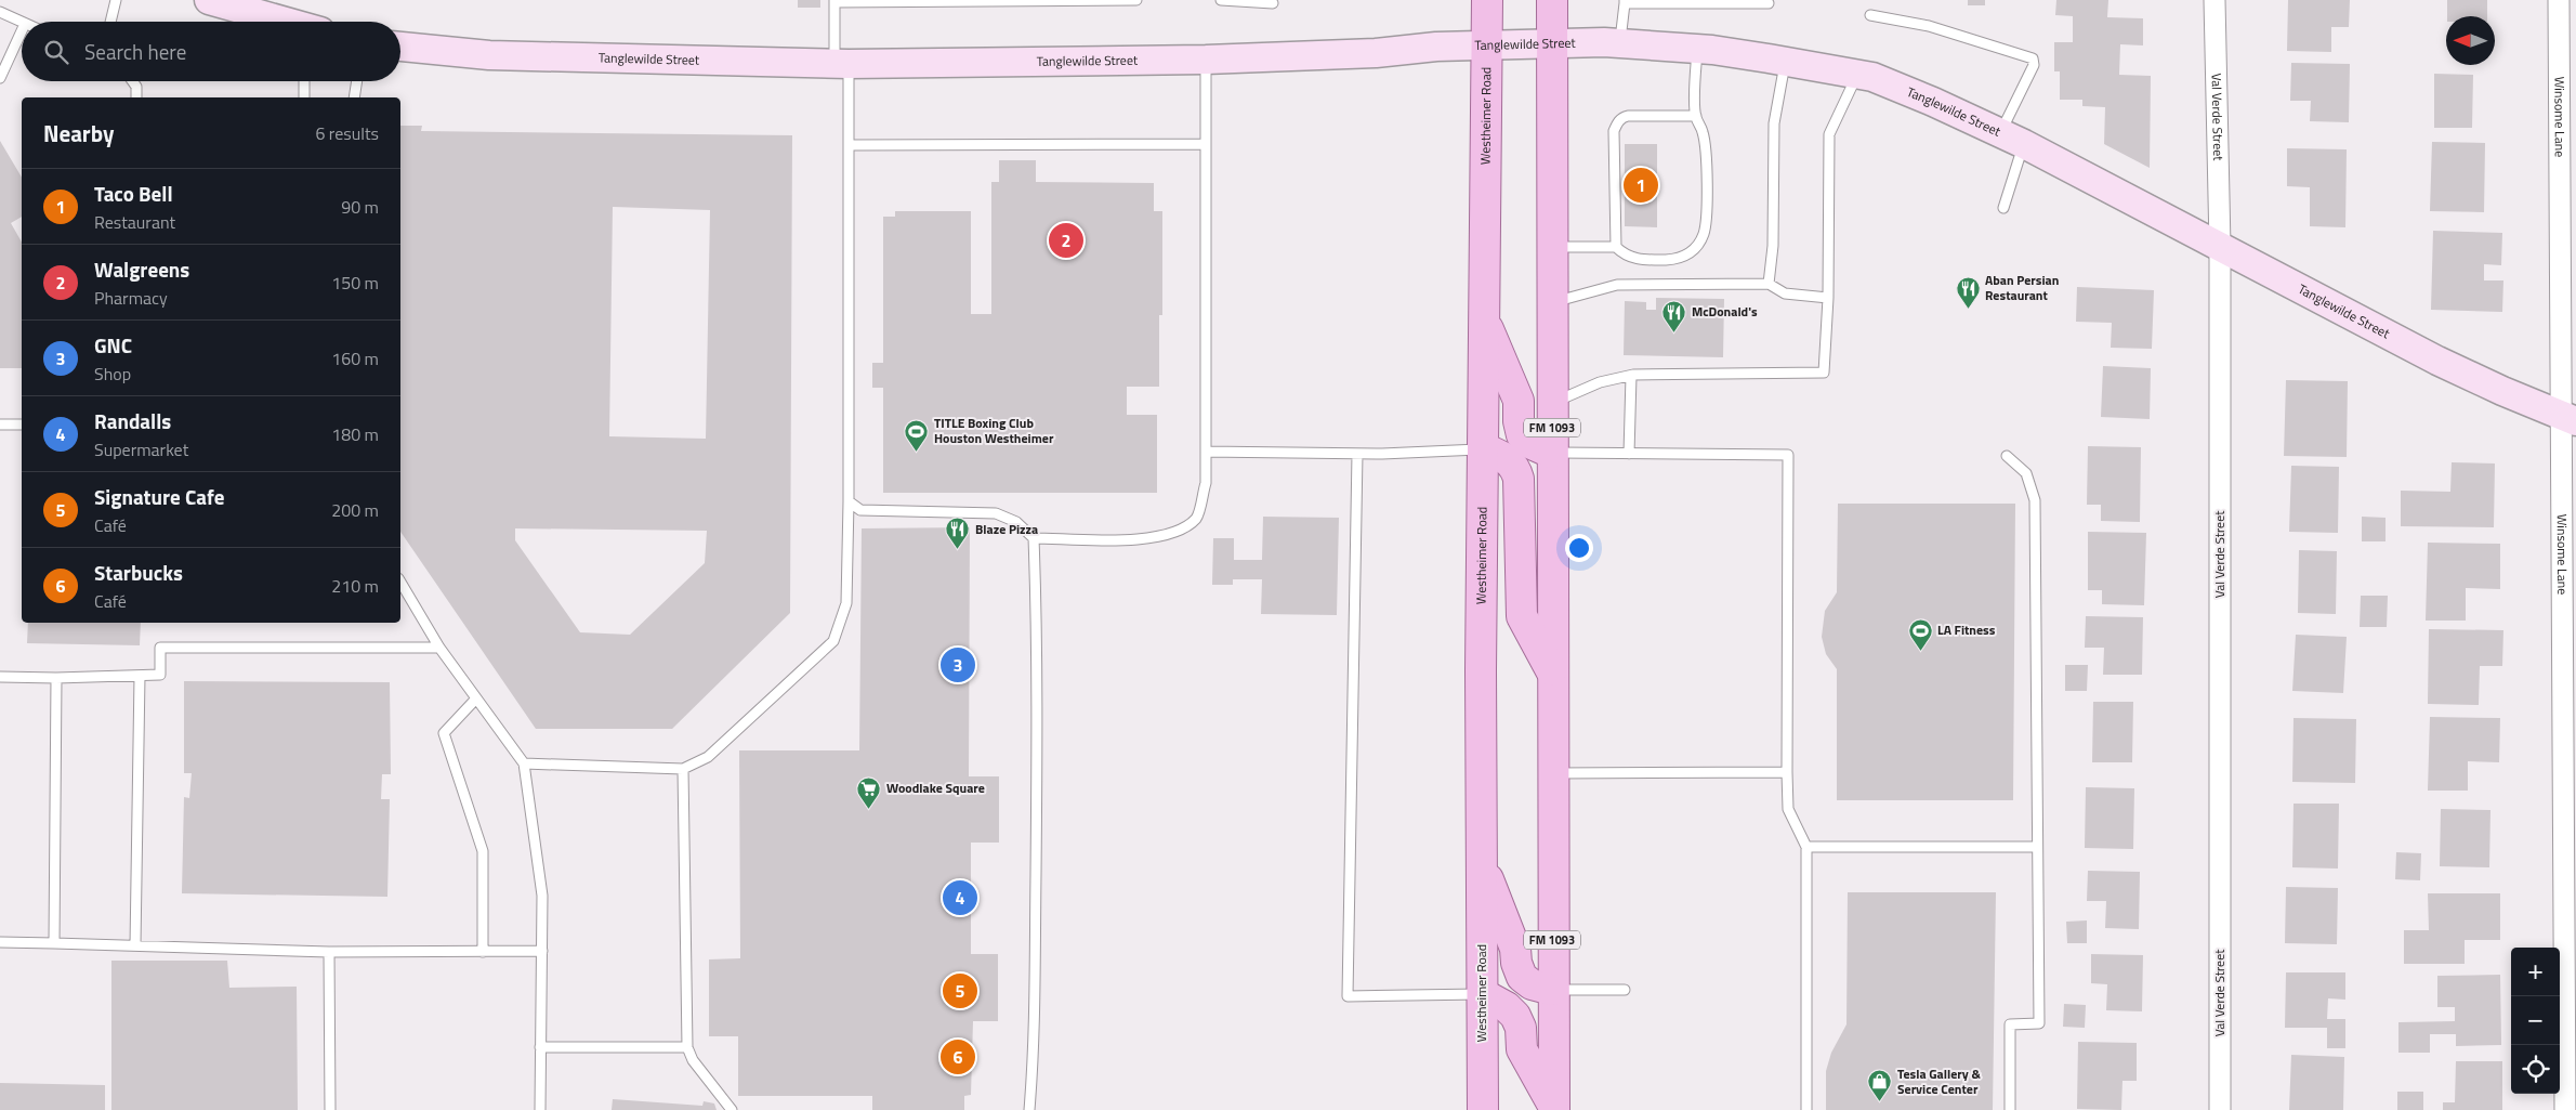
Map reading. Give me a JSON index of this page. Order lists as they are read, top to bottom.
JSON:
{
  "streets": {
    "main road": ["Westheimer Road", "FM 1093"],
    "street": ["Tanglewilde Street", "Val Verde Street", "Winsome Lane"]
  },
  "crossings": [
    ["Tanglewilde Street", "Westheimer Road"],
    ["Tanglewilde Street", "Val Verde Street"],
    ["Tanglewilde Street", "Winsome Lane"],
    ["Tanglewilde Street", "FM 1093"]
  ],
  "places": {
    "restaurant": ["Aban Persian Restaurant", "McDonald's", "Blaze Pizza"],
    "sports": ["TITLE Boxing Club Houston Westheimer", "LA Fitness"],
    "supermarket": ["Woodlake Square"],
    "shop": ["Tesla Gallery & Service Center"]
  },
  "north": "left",
  "page": {
    "search": "Search here",
    "heading": ["Nearby", "6 results"],
    "pins": [
      "1",
      "2",
      "3",
      "4",
      "5",
      "6"
    ],
    "list": [
      {
        "mark": "1",
        "name": "Taco Bell",
        "note": "Restaurant",
        "value": "90 m"
      },
      {
        "mark": "2",
        "name": "Walgreens",
        "note": "Pharmacy",
        "value": "150 m"
      },
      {
        "mark": "3",
        "name": "GNC",
        "note": "Shop",
        "value": "160 m"
      },
      {
        "mark": "4",
        "name": "Randalls",
        "note": "Supermarket",
        "value": "180 m"
      },
      {
        "mark": "5",
        "name": "Signature Cafe",
        "note": "Café",
        "value": "200 m"
      },
      {
        "mark": "6",
        "name": "Starbucks",
        "note": "Café",
        "value": "210 m"
      }
    ],
    "map_buttons": ["+", "−"]
  }
}
